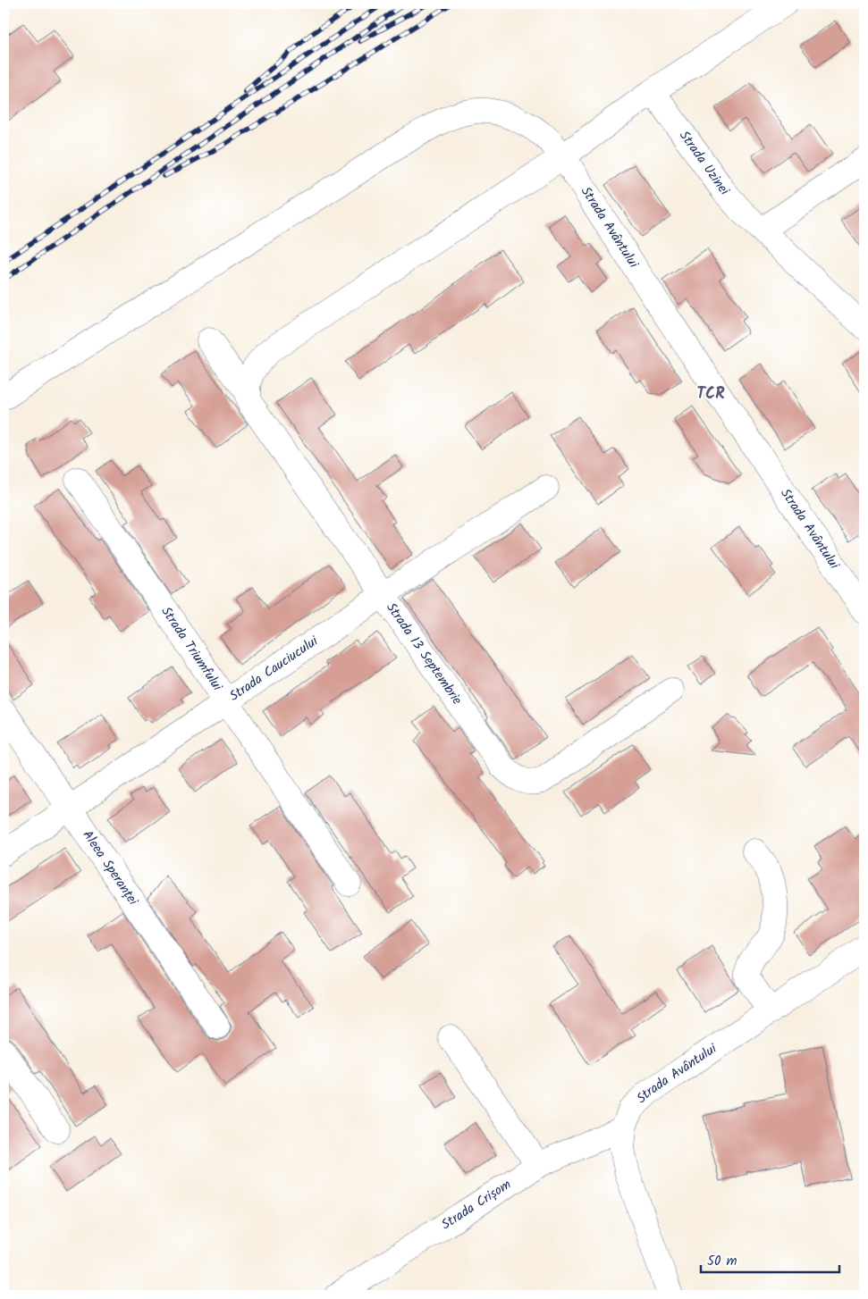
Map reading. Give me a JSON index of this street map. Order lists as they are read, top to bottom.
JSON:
{
  "streets": {
    "street": [
      "Strada Uzinei",
      "Strada Avântului",
      "Strada Triumfului",
      "Strada 13 Septembrie",
      "Strada Cauciucului",
      "Aleea Speranței",
      "Strada Crișom"
    ]
  },
  "crossings": [
    ["Strada Avântului", "Strada Crișom"],
    ["Strada Triumfului", "Strada Cauciucului"],
    ["Strada 13 Septembrie", "Strada Cauciucului"],
    ["Strada Cauciucului", "Aleea Speranței"]
  ],
  "districts": ["TCR"],
  "scale_bar": "50 m"
}
